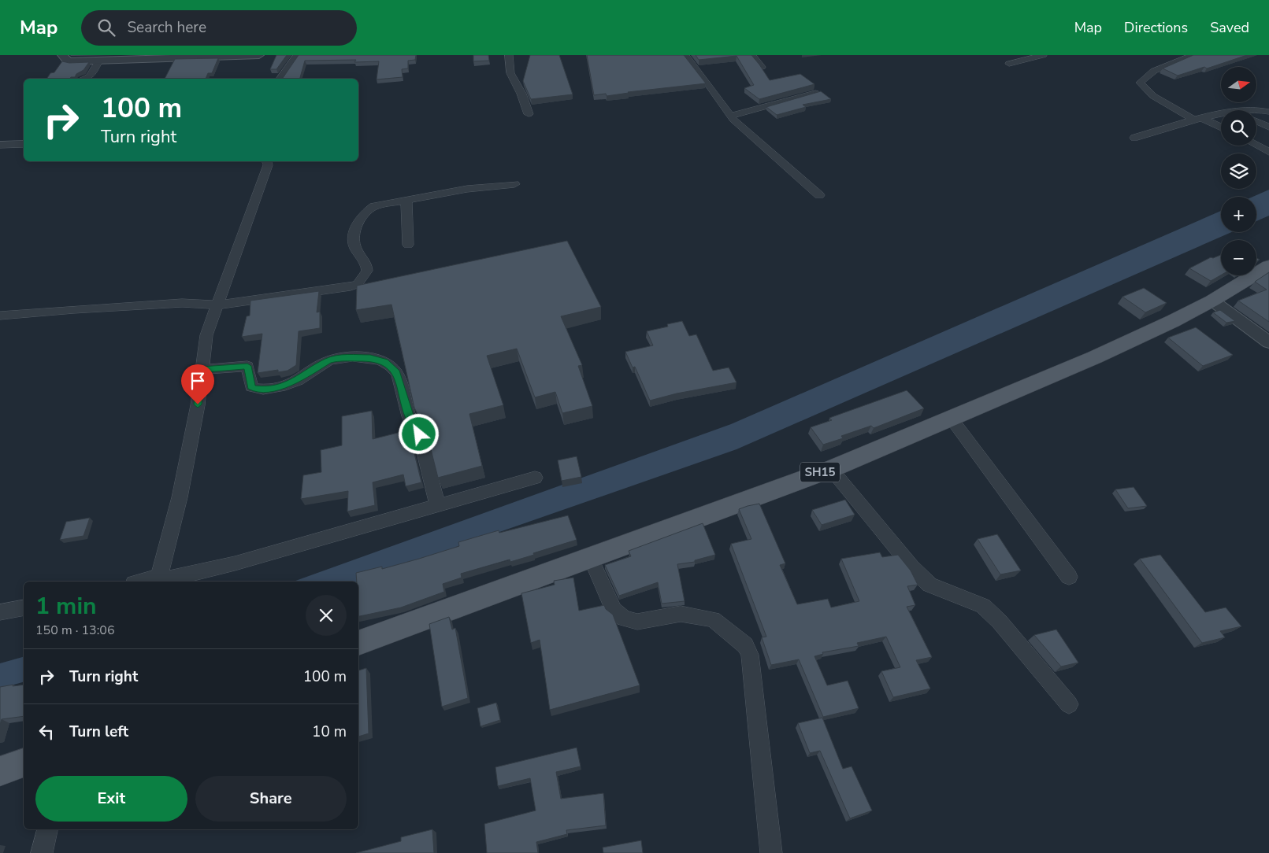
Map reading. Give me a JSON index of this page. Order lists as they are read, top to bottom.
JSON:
{
  "streets": {
    "main road": ["SH15"]
  },
  "north": "right",
  "page": {
    "header": "Map",
    "search": "Search here",
    "nav": ["Map", "Directions", "Saved"],
    "map_buttons": ["+", "−"],
    "turn": ["100 m", "Turn right"],
    "heading": ["1 min", "150 m · 13:06"],
    "list": [
      {
        "name": "Turn right",
        "value": "100 m"
      },
      {
        "name": "Turn left",
        "value": "10 m"
      }
    ],
    "buttons": ["Exit", "Share"]
  }
}
